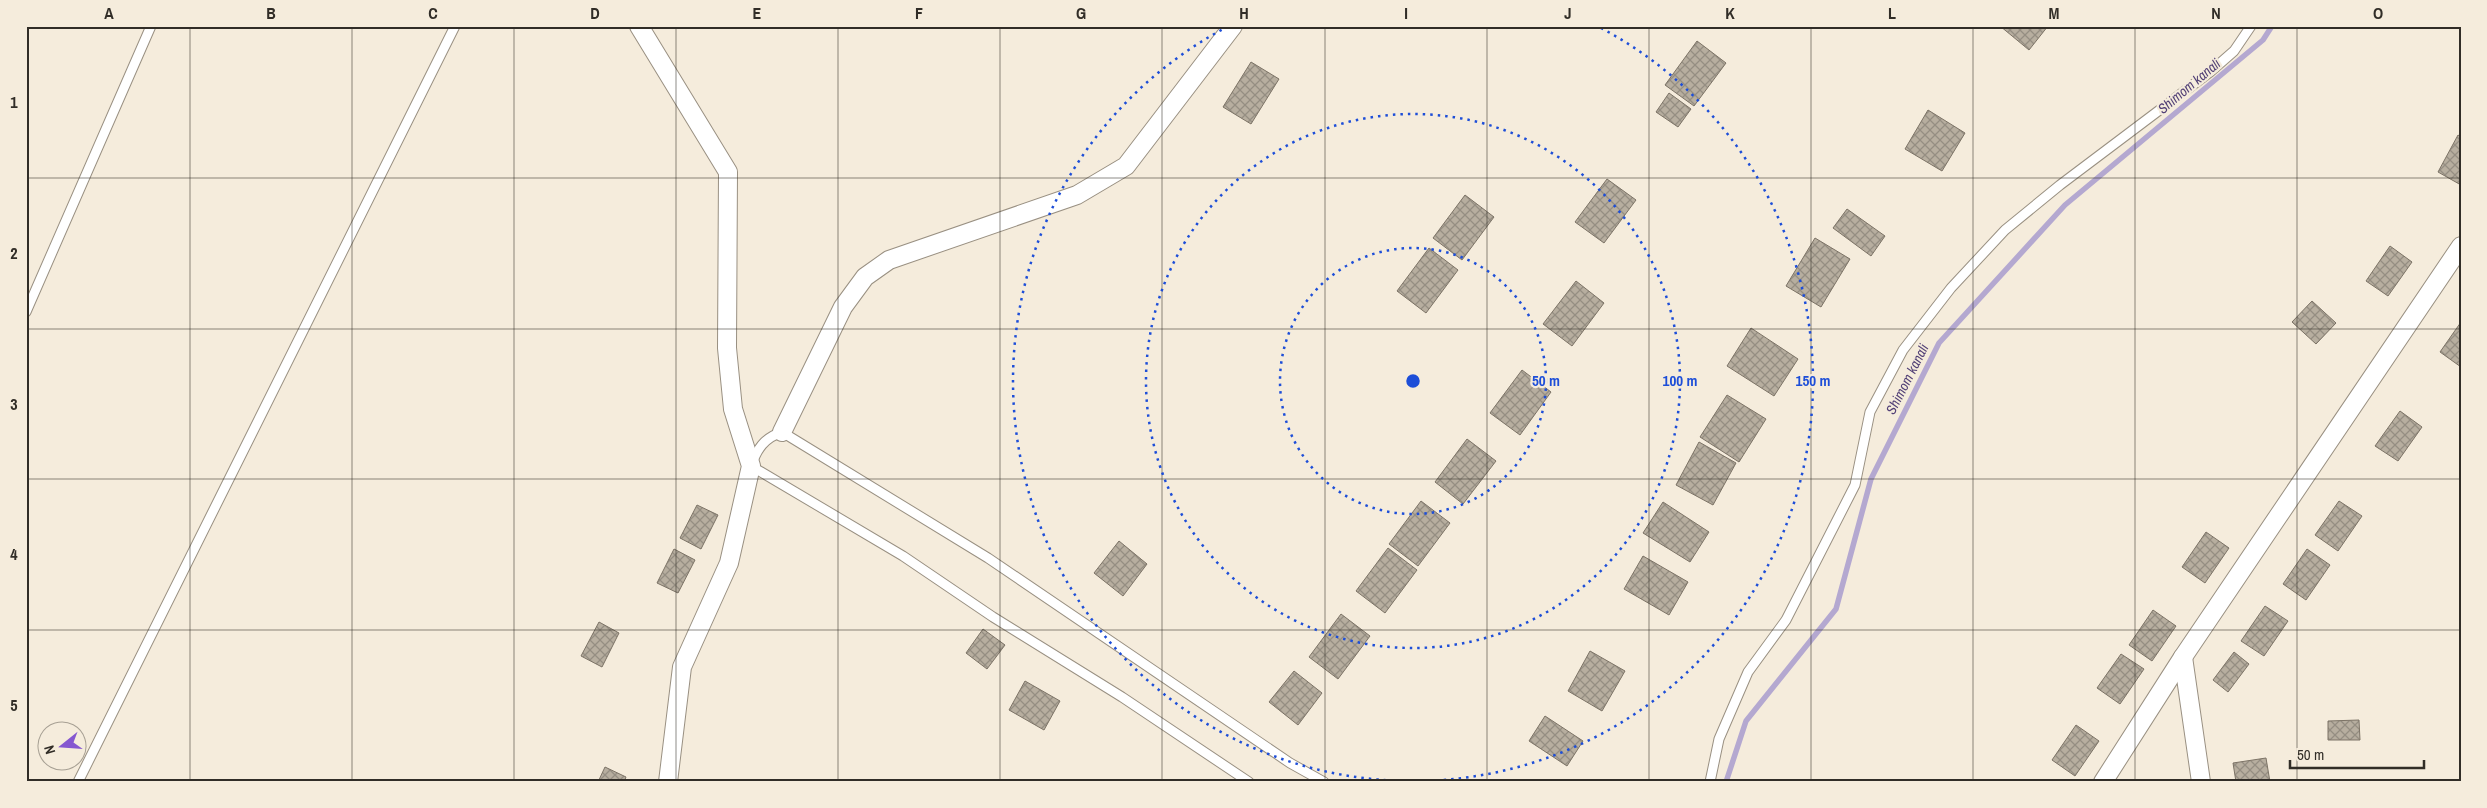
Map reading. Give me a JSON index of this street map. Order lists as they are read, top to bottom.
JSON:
{
  "water": ["Shimom kanali"],
  "scale_bar": "50 m",
  "north": "left",
  "grid": {
    "columns": [
      "A",
      "B",
      "C",
      "D",
      "E",
      "F",
      "G",
      "H",
      "I",
      "J",
      "K",
      "L",
      "M",
      "N",
      "O"
    ],
    "rows": [
      "1",
      "2",
      "3",
      "4",
      "5"
    ]
  },
  "rings": ["50 m", "100 m", "150 m"]
}
